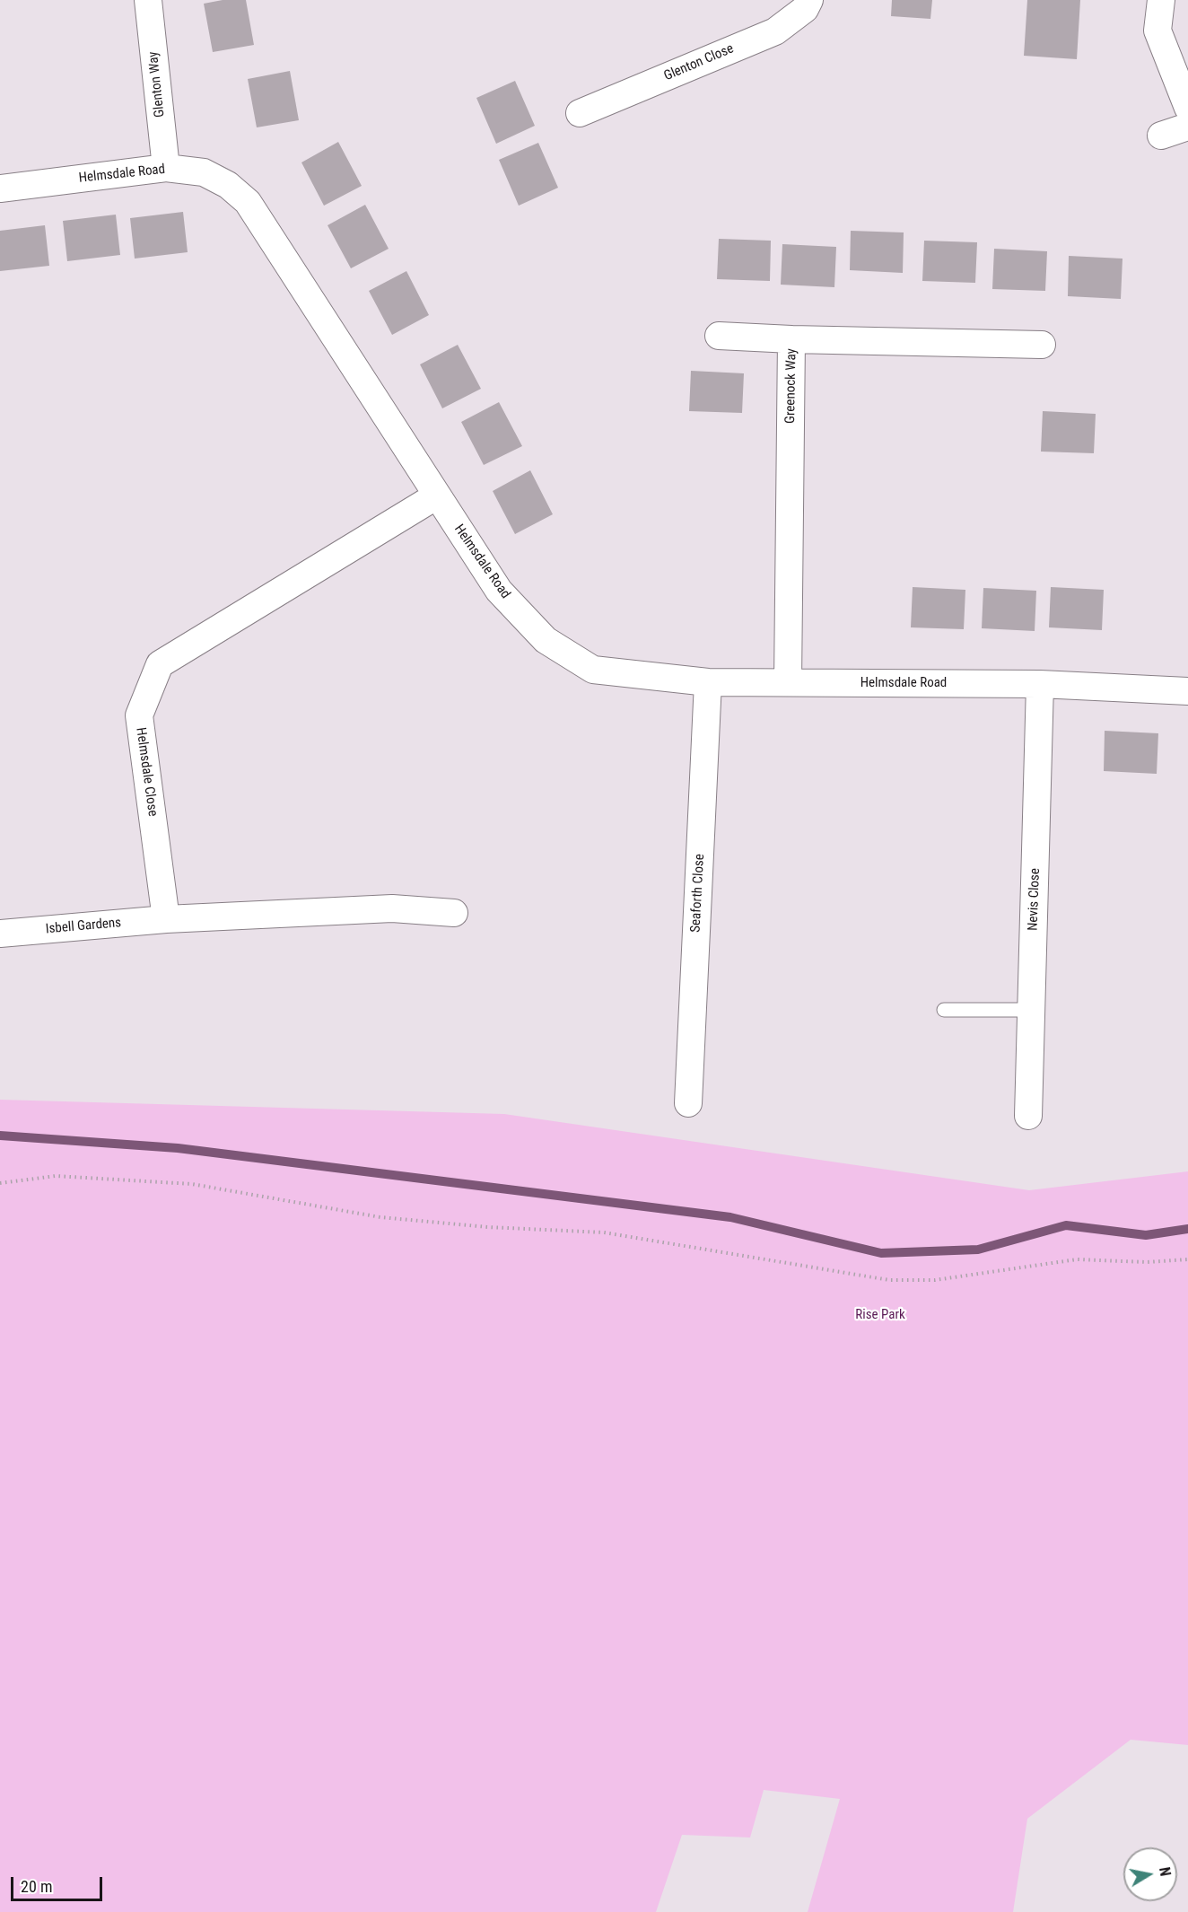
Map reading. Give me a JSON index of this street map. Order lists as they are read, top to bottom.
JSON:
{
  "streets": {
    "street": [
      "Glenton Close",
      "Glenton Way",
      "Helmsdale Road",
      "Greenock Way",
      "Helmsdale Close",
      "Seaforth Close",
      "Nevis Close",
      "Isbell Gardens"
    ]
  },
  "crossings": [
    ["Glenton Way", "Helmsdale Road"],
    ["Helmsdale Road", "Greenock Way"],
    ["Helmsdale Road", "Helmsdale Close"],
    ["Helmsdale Road", "Seaforth Close"],
    ["Helmsdale Road", "Nevis Close"],
    ["Helmsdale Close", "Isbell Gardens"]
  ],
  "parks": ["Rise Park"],
  "scale_bar": "20 m",
  "north": "right"
}
